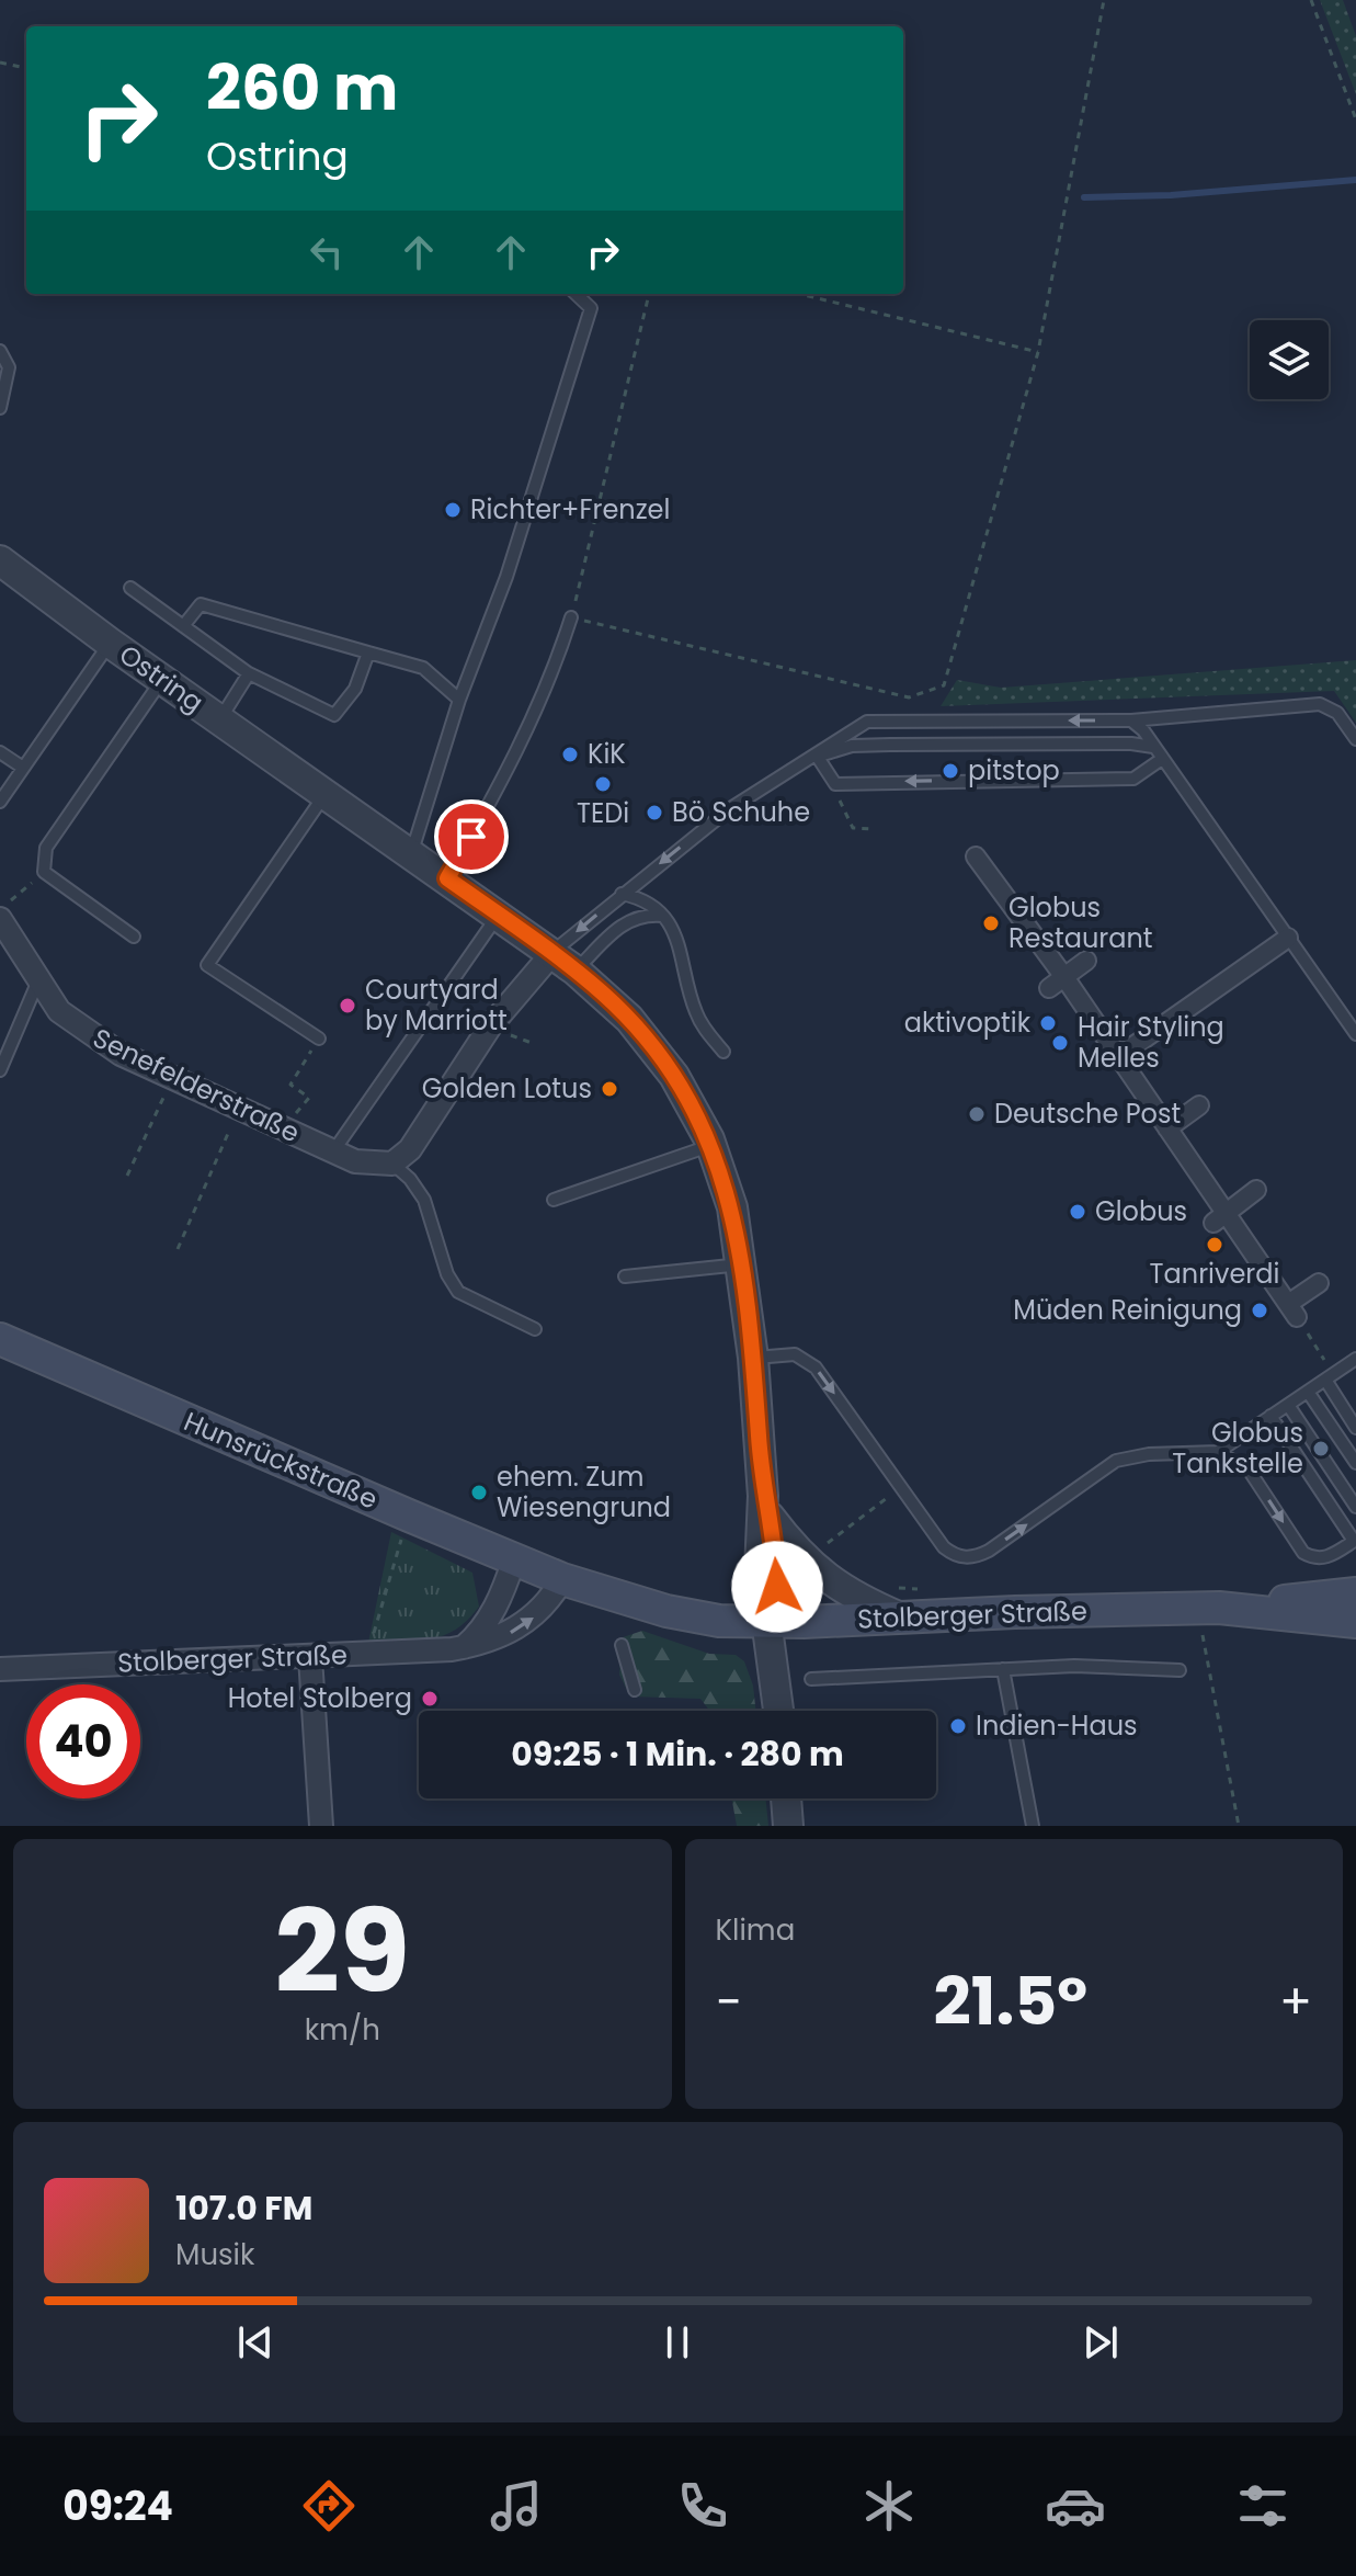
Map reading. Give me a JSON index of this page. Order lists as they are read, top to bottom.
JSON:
{
  "streets": {
    "main road": ["Hunsrückstraße", "Stolberger Straße"],
    "street": ["Ostring", "Senefelderstraße"]
  },
  "crossings": [
    ["Ostring", "Stolberger Straße"],
    ["Hunsrückstraße", "Stolberger Straße"]
  ],
  "places": [
    "Richter+Frenzel",
    "KiK",
    "pitstop",
    "TEDi",
    "Bö Schuhe",
    "Globus Restaurant",
    "Courtyard by Marriott",
    "aktivoptik",
    "Hair Styling Melles",
    "Golden Lotus",
    "Deutsche Post",
    "Globus",
    "Tanriverdi",
    "Müden Reinigung",
    "Globus Tankstelle",
    "ehem. Zum Wiesengrund",
    "Hotel Stolberg",
    "Indien-Haus"
  ],
  "page": {
    "turn": ["260 m", "Ostring"],
    "limit": "40",
    "trip": "09:25 · 1 Min. · 280 m",
    "tile": [
      ["29", "km/h"],
      "Klima"
    ],
    "heat": ["−", "21.5°", "+"],
    "song": ["107.0 FM", "Musik"],
    "tabs": "09:24"
  }
}
